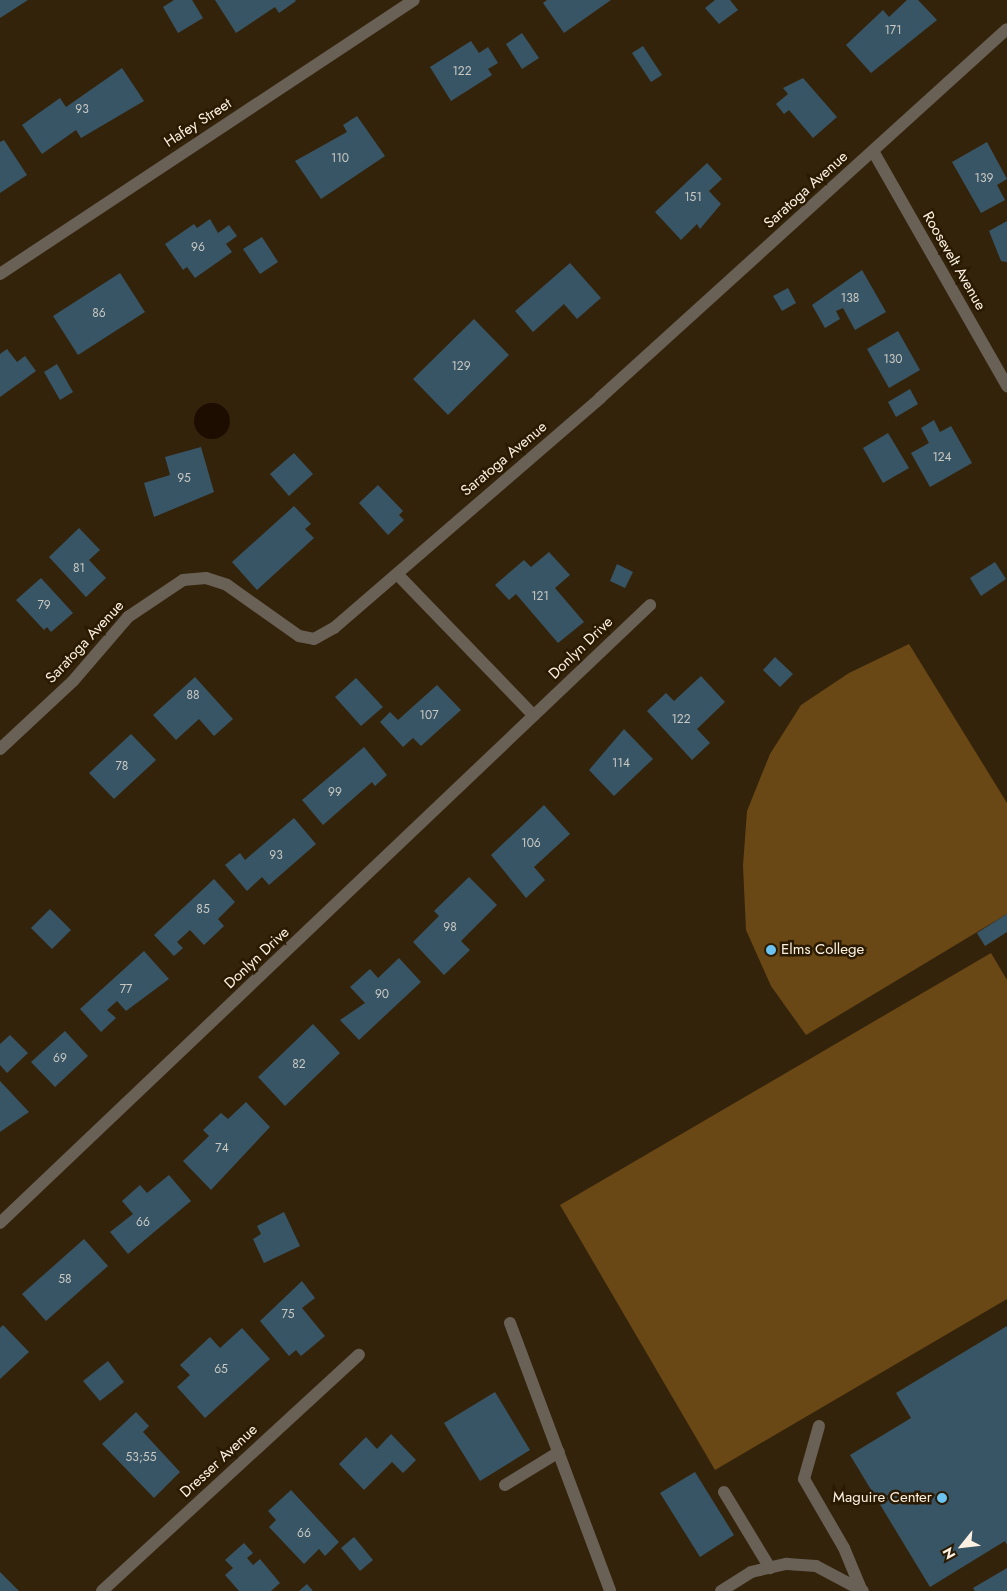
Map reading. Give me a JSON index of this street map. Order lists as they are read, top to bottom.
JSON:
{
  "streets": {
    "street": [
      "Hafey Street",
      "Saratoga Avenue",
      "Roosevelt Avenue",
      "Donlyn Drive",
      "Dresser Avenue"
    ]
  },
  "crossings": [
    ["Saratoga Avenue", "Roosevelt Avenue"]
  ],
  "places": ["Elms College", "Maguire Center"],
  "house_numbers": [
    "171",
    "122",
    "93",
    "110",
    "139",
    "151",
    "96",
    "138",
    "86",
    "130",
    "129",
    "124",
    "95",
    "81",
    "121",
    "79",
    "88",
    "107",
    "122",
    "114",
    "78",
    "99",
    "106",
    "93",
    "85",
    "98",
    "77",
    "90",
    "69",
    "82",
    "74",
    "66",
    "58",
    "75",
    "65",
    "53;55",
    "66"
  ],
  "north": "bottom left"
}
